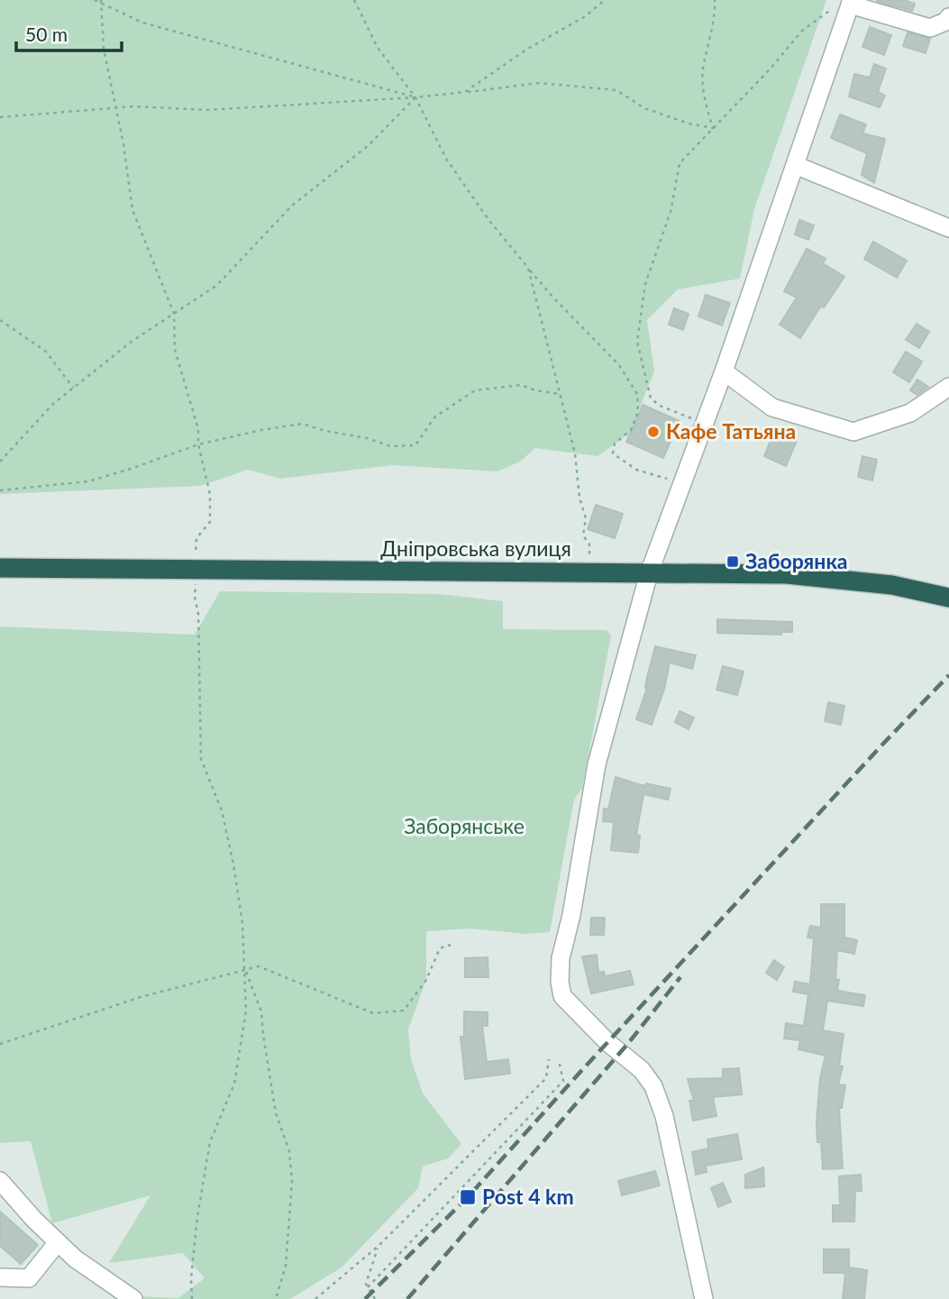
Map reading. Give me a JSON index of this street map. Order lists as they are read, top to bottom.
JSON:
{
  "streets": {
    "highway": ["Дніпровська вулиця"]
  },
  "parks": ["Заборянське"],
  "places": {
    "other": ["Кафе Татьяна"],
    "transit": ["Заборянка", "Post 4 km"]
  },
  "scale_bar": "50 m"
}
